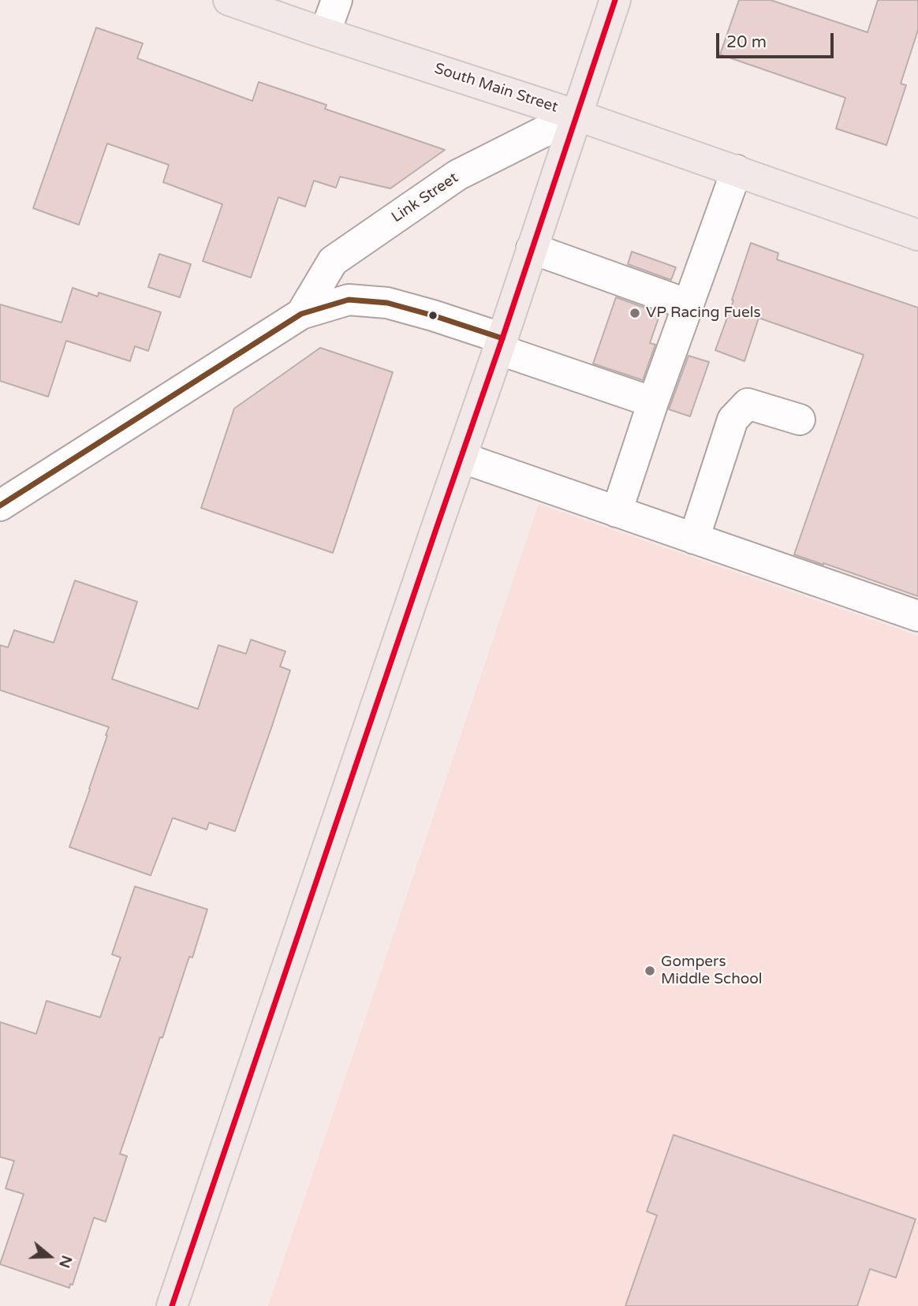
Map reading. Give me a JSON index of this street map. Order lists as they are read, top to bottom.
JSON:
{
  "streets": {
    "main road": ["South Main Street"],
    "street": ["Link Street"]
  },
  "crossings": [
    ["South Main Street", "Link Street"]
  ],
  "places": ["VP Racing Fuels", "Gompers Middle School"],
  "scale_bar": "20 m",
  "north": "right"
}
